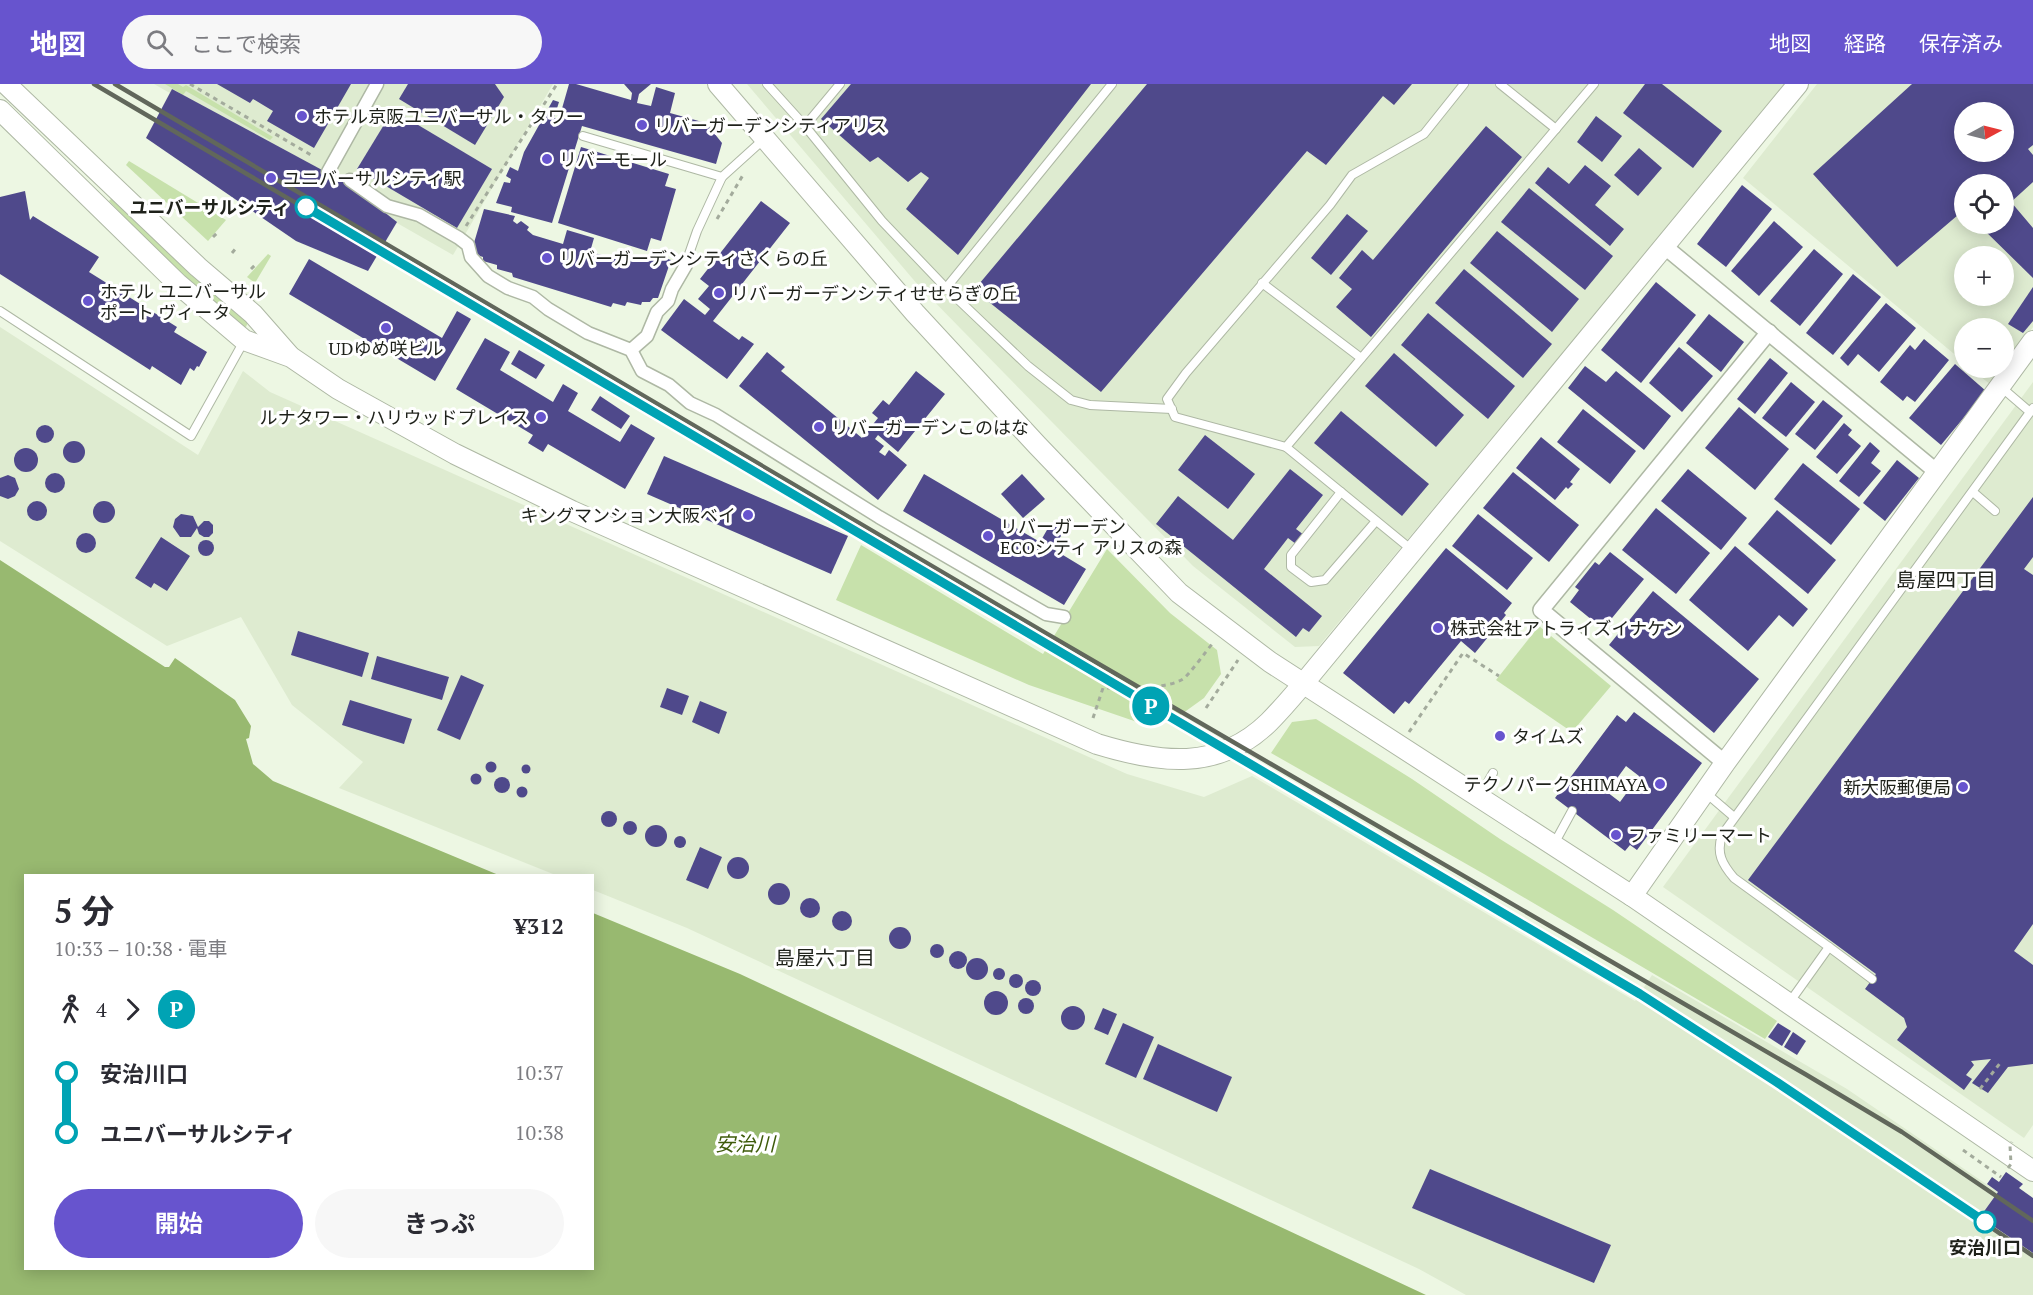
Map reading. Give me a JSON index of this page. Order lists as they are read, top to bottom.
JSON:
{
  "districts": ["島屋四丁目", "島屋六丁目"],
  "water": ["安治川"],
  "places": [
    "ホテル京阪ユニバーサル・タワー",
    "リバーガーデンシティアリス",
    "リバーモール",
    "ユニバーサルシティ駅",
    "ユニバーサルシティ",
    "リバーガーデンシティさくらの丘",
    "リバーガーデンシティせせらぎの丘",
    "ホテル ユニバーサル ポート ヴィータ",
    "UDゆめ咲ビル",
    "ルナタワー・ハリウッドプレイス",
    "リバーガーデンこのはな",
    "キングマンション大阪ベイ",
    "リバーガーデン ECOシティ アリスの森",
    "株式会社アトライズイナケン",
    "タイムズ",
    "テクノパークSHIMAYA",
    "新大阪郵便局",
    "ファミリーマート",
    "安治川口"
  ],
  "north": "right",
  "page": {
    "header": "地図",
    "search": "ここで検索",
    "nav": ["地図", "経路", "保存済み"],
    "on_map": "P",
    "map_buttons": ["+", "−"],
    "heading": ["5 分", "10:33 – 10:38 · 電車", "¥312"],
    "legs": ["4", "P"],
    "list": [
      {
        "name": "安治川口",
        "value": "10:37"
      },
      {
        "name": "ユニバーサルシティ",
        "value": "10:38"
      }
    ],
    "buttons": ["開始", "きっぷ"]
  }
}
